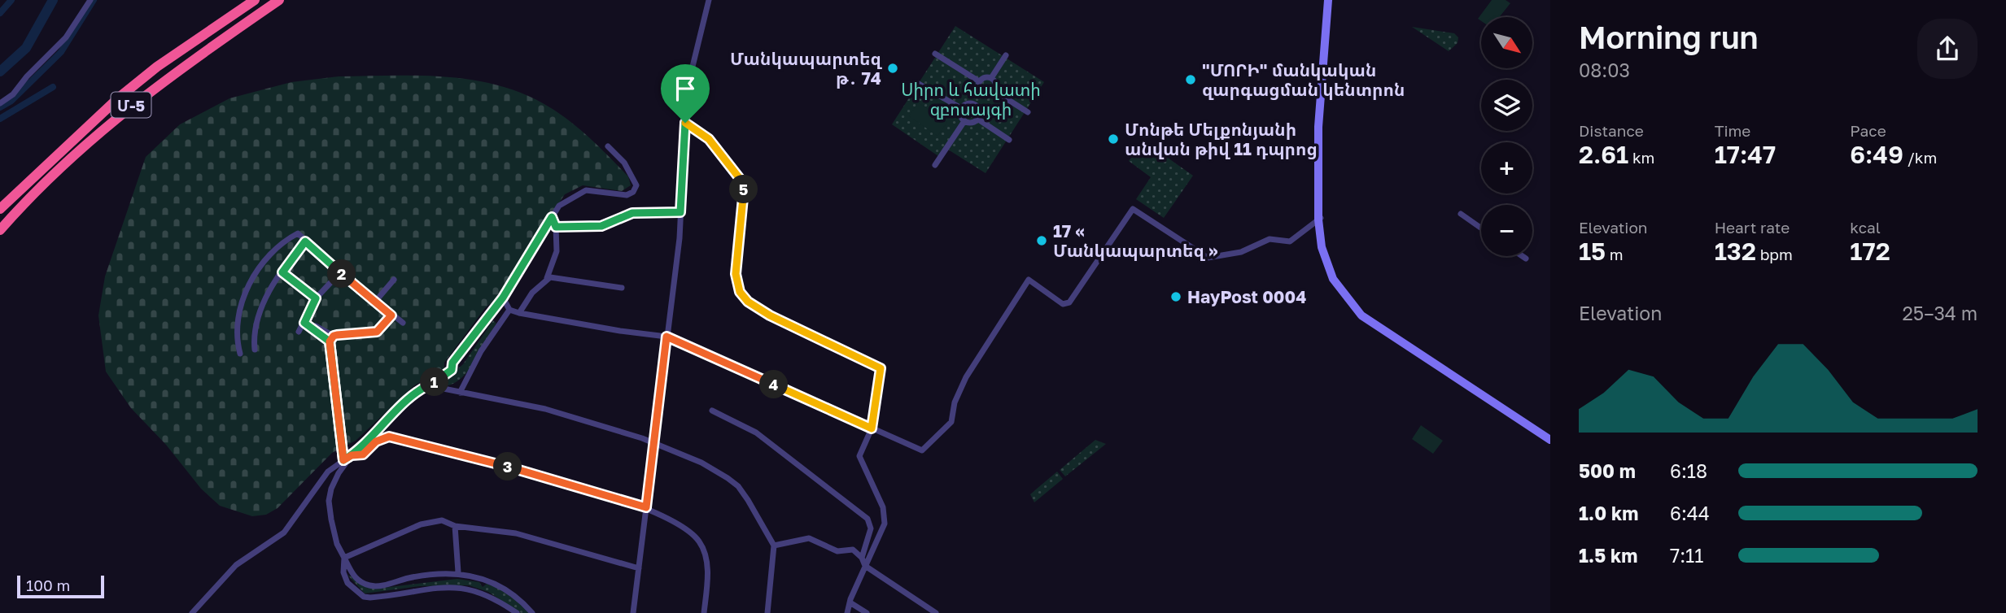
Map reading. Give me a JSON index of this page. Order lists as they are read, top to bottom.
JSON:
{
  "streets": {
    "highway": ["Մ-5"]
  },
  "parks": ["Սիրո և հավատի զբոսայգի"],
  "places": [
    "Մանկապարտեզ թ․ 74",
    "\"ՄՈՐԻ\" մանկական զարգացման կենտրոն",
    "Մոնթե Մելքոնյանի անվան թիվ 11 դպրոց",
    "17 « Մանկապարտեզ »",
    "HayPost 0004"
  ],
  "scale_bar": "100 m",
  "north": "bottom right",
  "page": {
    "heading": ["Morning run", "08:03"],
    "map_buttons": ["+", "−"],
    "stats": [
      ["Distance", "2.61 km"],
      ["Time", "17:47"],
      ["Pace", "6:49 /km"],
      ["Elevation", "15 m"],
      ["Heart rate", "132 bpm"],
      ["kcal", "172"]
    ],
    "pins": [
      "5",
      "2",
      "1",
      "4",
      "3"
    ],
    "chart": ["Elevation", "25–34 m"],
    "list": [
      {
        "name": "500 m",
        "note": "6:18"
      },
      {
        "name": "1.0 km",
        "note": "6:44"
      },
      {
        "name": "1.5 km",
        "note": "7:11"
      }
    ],
    "scale": "100 m"
  }
}
